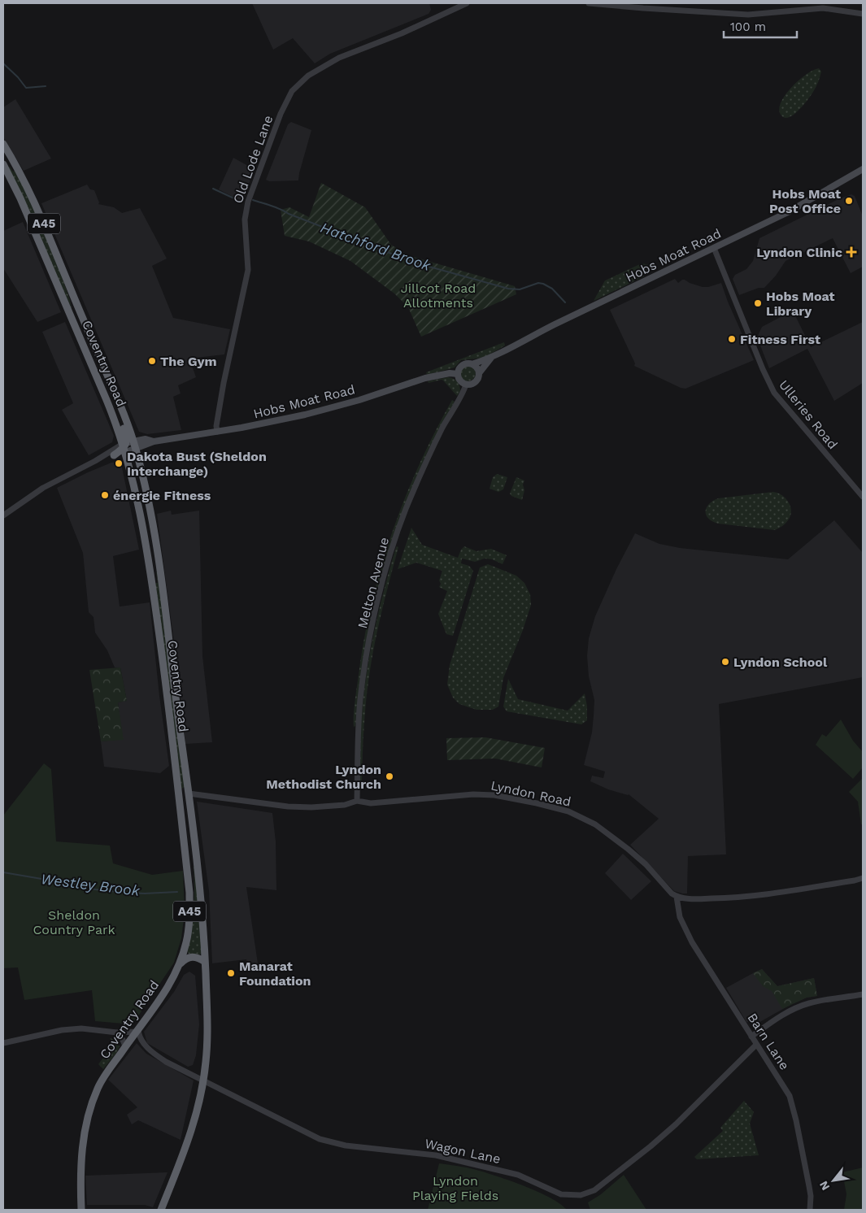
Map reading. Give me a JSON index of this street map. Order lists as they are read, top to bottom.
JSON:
{
  "streets": {
    "highway": ["A45", "Coventry Road"],
    "main road": ["Hobs Moat Road"],
    "street": [
      "Old Lode Lane",
      "Ulleries Road",
      "Melton Avenue",
      "Lyndon Road",
      "Barn Lane",
      "Wagon Lane"
    ]
  },
  "crossings": [
    ["Old Lode Lane", "Hobs Moat Road"],
    ["A45", "Coventry Road"],
    ["A45", "Wagon Lane"],
    ["Hobs Moat Road", "Coventry Road"],
    ["Hobs Moat Road", "Ulleries Road"],
    ["Hobs Moat Road", "Melton Avenue"],
    ["Coventry Road", "Lyndon Road"],
    ["Coventry Road", "Wagon Lane"],
    ["Melton Avenue", "Lyndon Road"],
    ["Lyndon Road", "Barn Lane"],
    ["Barn Lane", "Wagon Lane"]
  ],
  "water": ["Hatchford Brook", "Westley Brook"],
  "parks": ["Jillcot Road Allotments", "Sheldon Country Park", "Lyndon Playing Fields"],
  "places": {
    "other": [
      "Hobs Moat Post Office",
      "Hobs Moat Library",
      "Fitness First",
      "The Gym",
      "Dakota Bust (Sheldon Interchange)",
      "énergie Fitness",
      "Lyndon School",
      "Lyndon Methodist Church",
      "Manarat Foundation"
    ],
    "health": ["Lyndon Clinic"]
  },
  "scale_bar": "100 m",
  "north": "bottom left"
}
